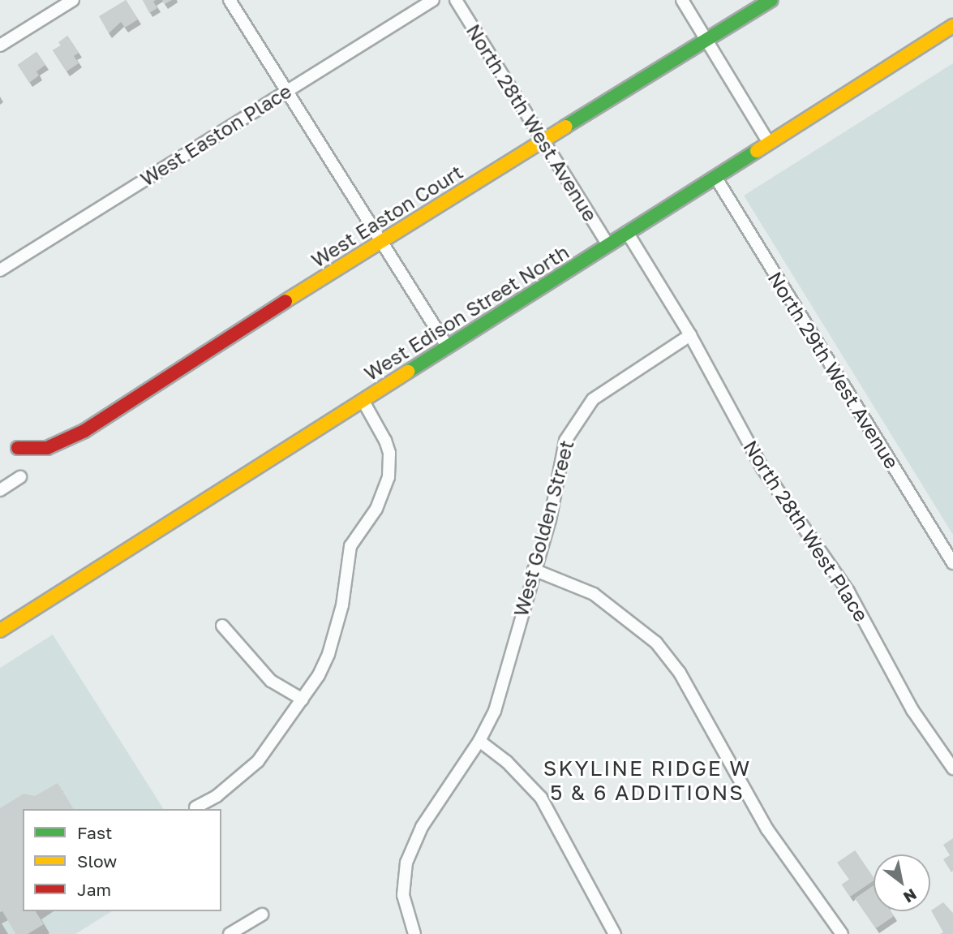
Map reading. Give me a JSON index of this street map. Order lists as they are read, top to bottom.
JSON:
{
  "streets": {
    "main road": ["West Easton Court", "West Edison Street North"],
    "street": [
      "North 28th West Avenue",
      "West Easton Place",
      "North 29th West Avenue",
      "West Golden Street",
      "North 28th West Place"
    ]
  },
  "crossings": [
    ["North 28th West Avenue", "West Easton Court"],
    ["North 28th West Avenue", "West Edison Street North"],
    ["West Edison Street North", "North 29th West Avenue"],
    ["West Edison Street North", "North 28th West Place"],
    ["West Golden Street", "North 28th West Place"]
  ],
  "districts": ["SKYLINE RIDGE W 5 & 6 ADDITIONS"],
  "legend": ["Fast", "Slow", "Jam"],
  "north": "bottom right"
}
